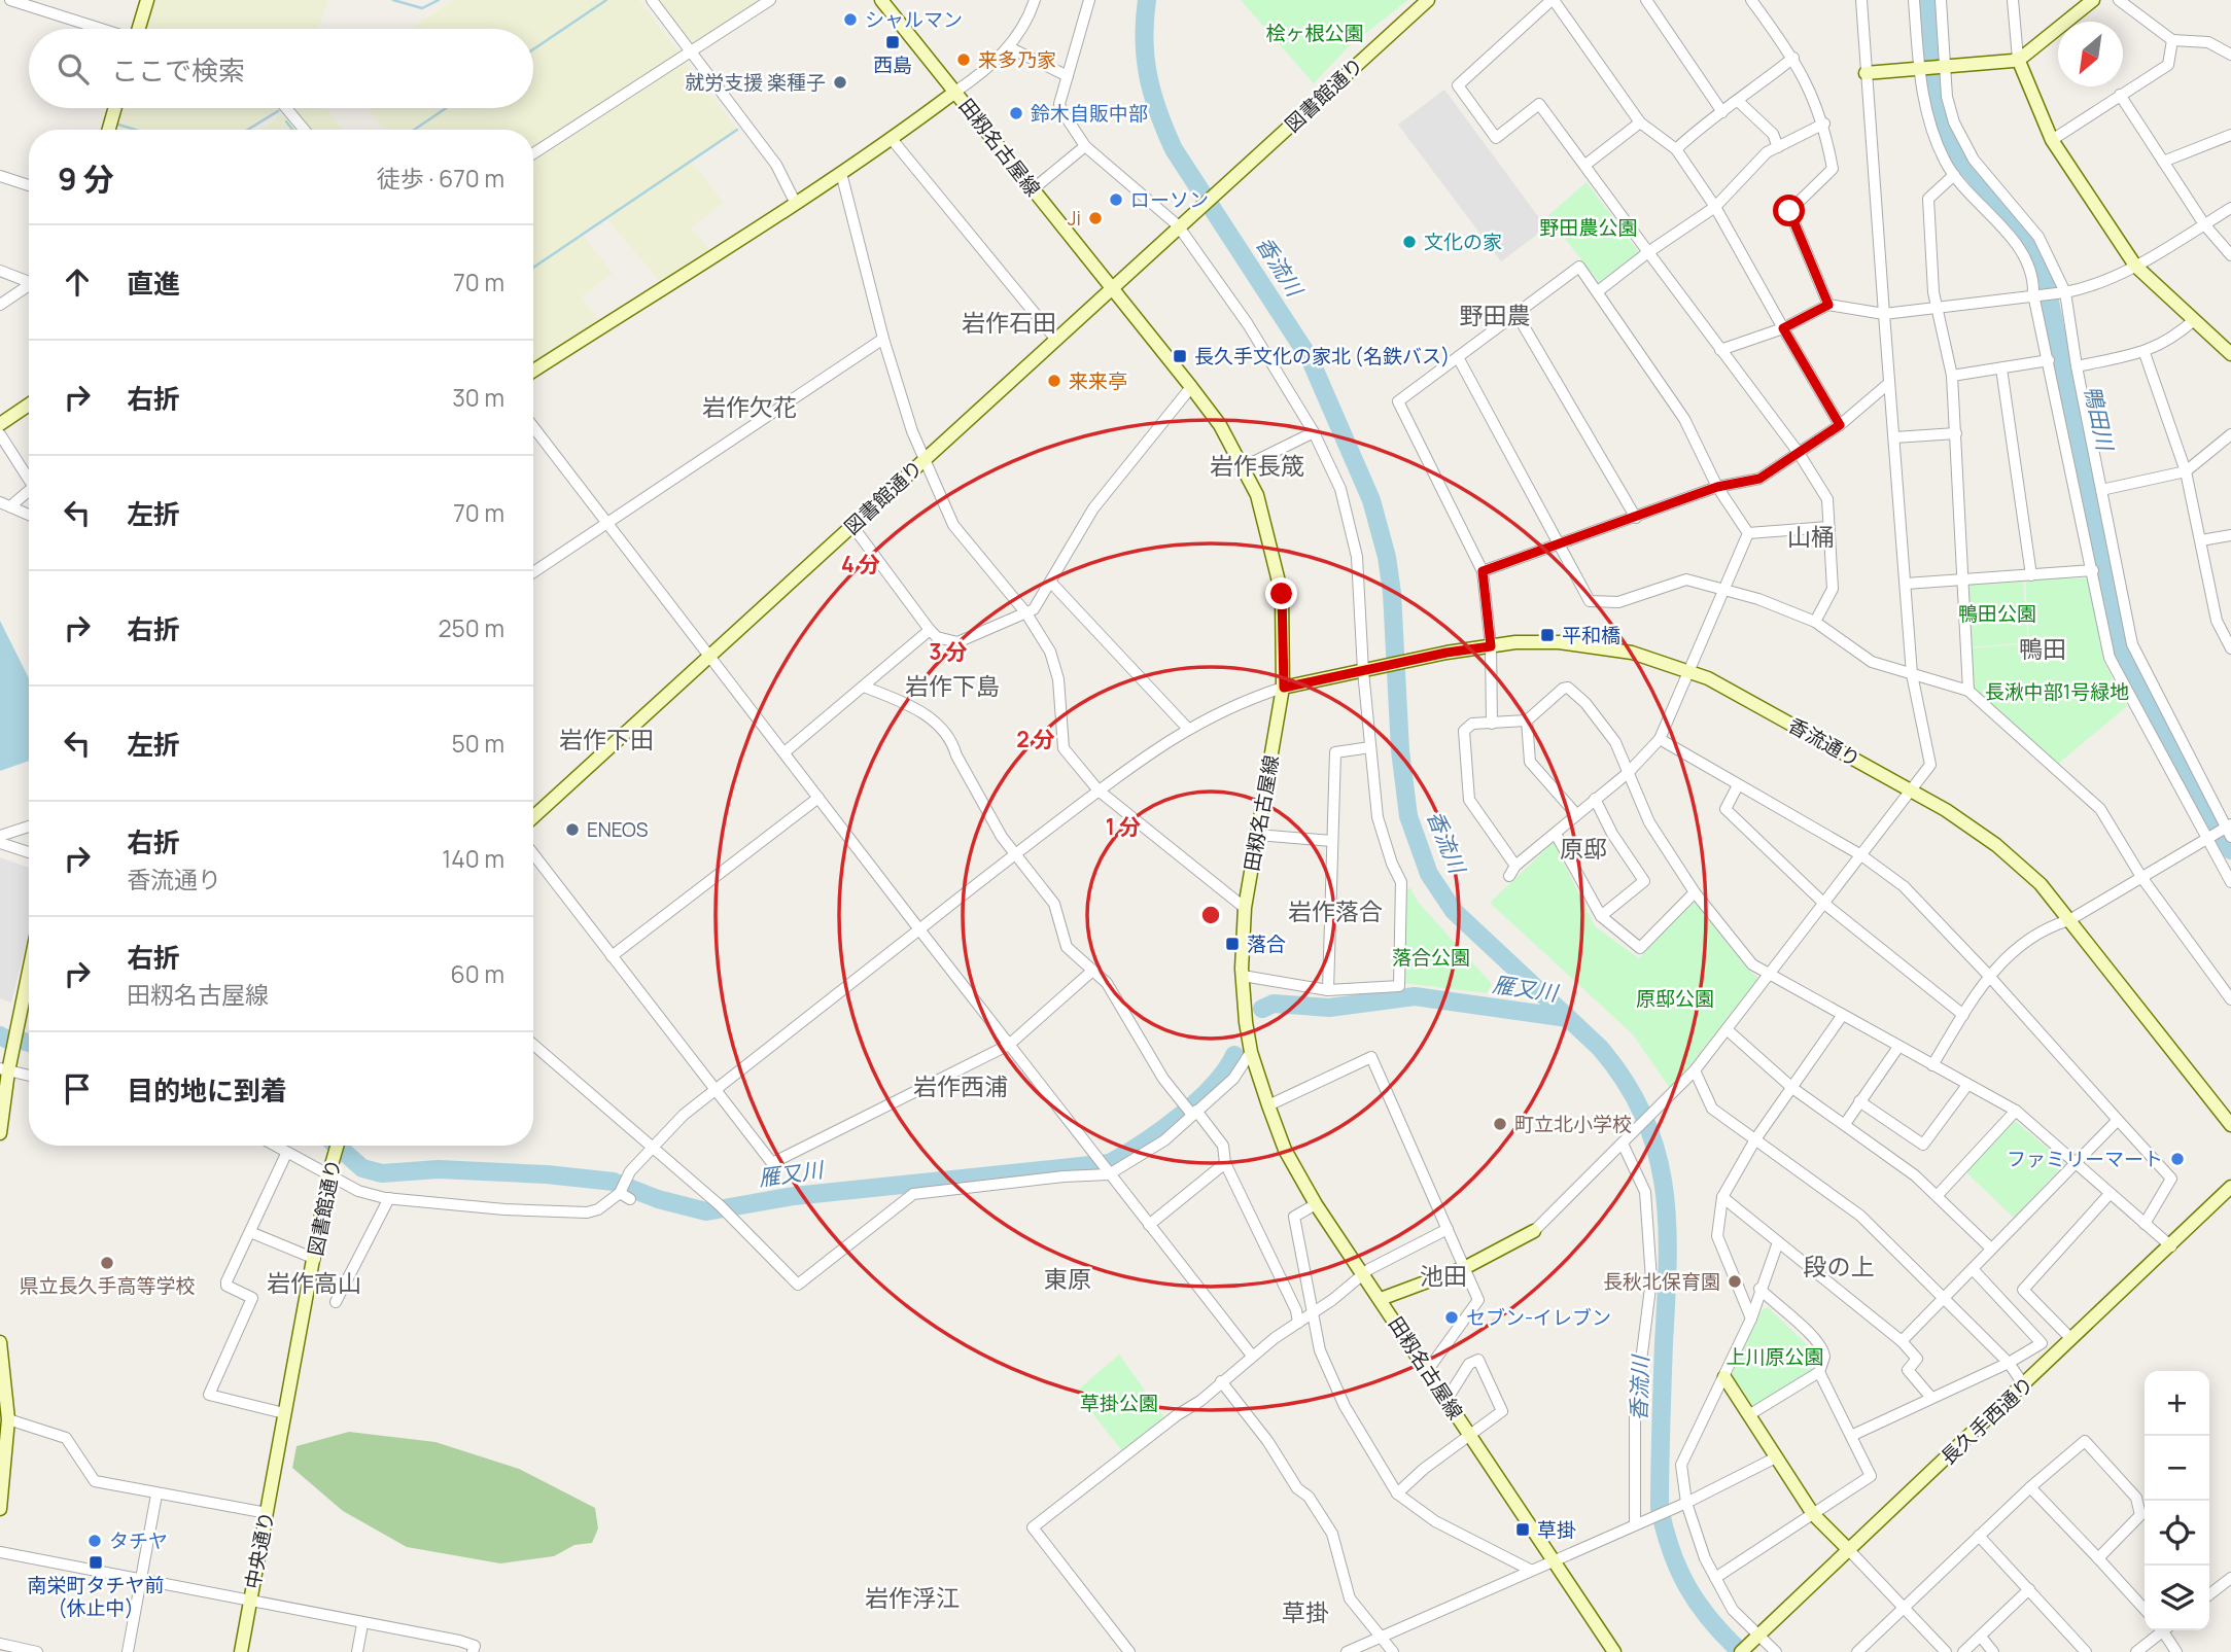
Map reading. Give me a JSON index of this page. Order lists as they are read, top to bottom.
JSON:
{
  "streets": {
    "street": [
      "図書館通り",
      "田籾名古屋線",
      "香流通り",
      "長久手西通り",
      "中央通り"
    ]
  },
  "crossings": [
    ["図書館通り", "田籾名古屋線"],
    ["図書館通り", "中央通り"],
    ["田籾名古屋線", "香流通り"]
  ],
  "districts": [
    "野田農",
    "岩作石田",
    "岩作欠花",
    "岩作長筬",
    "山桶",
    "鴨田",
    "岩作下島",
    "岩作下田",
    "原邸",
    "岩作落合",
    "岩作西浦",
    "段の上",
    "池田",
    "東原",
    "岩作高山",
    "岩作浮江",
    "草掛"
  ],
  "water": ["香流川", "鴨田川", "雁又川"],
  "parks": [
    "桧ヶ根公園",
    "野田農公園",
    "鴨田公園",
    "長湫中部1号緑地",
    "落合公園",
    "原邸公園",
    "上川原公園",
    "草掛公園"
  ],
  "places": {
    "other": [
      "シャルマン",
      "来多乃家",
      "就労支援 楽種子",
      "鈴木自販中部",
      "ローソン",
      "Ji",
      "文化の家",
      "来来亭",
      "ENEOS",
      "町立北小学校",
      "ファミリーマート",
      "県立長久手高等学校",
      "長秋北保育園",
      "セブン-イレブン",
      "タチヤ"
    ],
    "transit": [
      "西島",
      "長久手文化の家北 (名鉄バス)",
      "平和橋",
      "落合",
      "草掛",
      "南栄町タチヤ前 (休止中)"
    ]
  },
  "north": "bottom left",
  "page": {
    "search": "ここで検索",
    "heading": ["9 分", "徒歩 · 670 m"],
    "list": [
      ["直進", "70 m"],
      ["右折", "30 m"],
      ["左折", "70 m"],
      ["右折", "250 m"],
      ["左折", "50 m"],
      ["右折", "香流通り", "140 m"],
      ["右折", "田籾名古屋線", "60 m"],
      "目的地に到着"
    ],
    "map_buttons": ["+", "−"]
  },
  "rings": [
    "4 分",
    "3 分",
    "2 分",
    "1 分"
  ]
}
